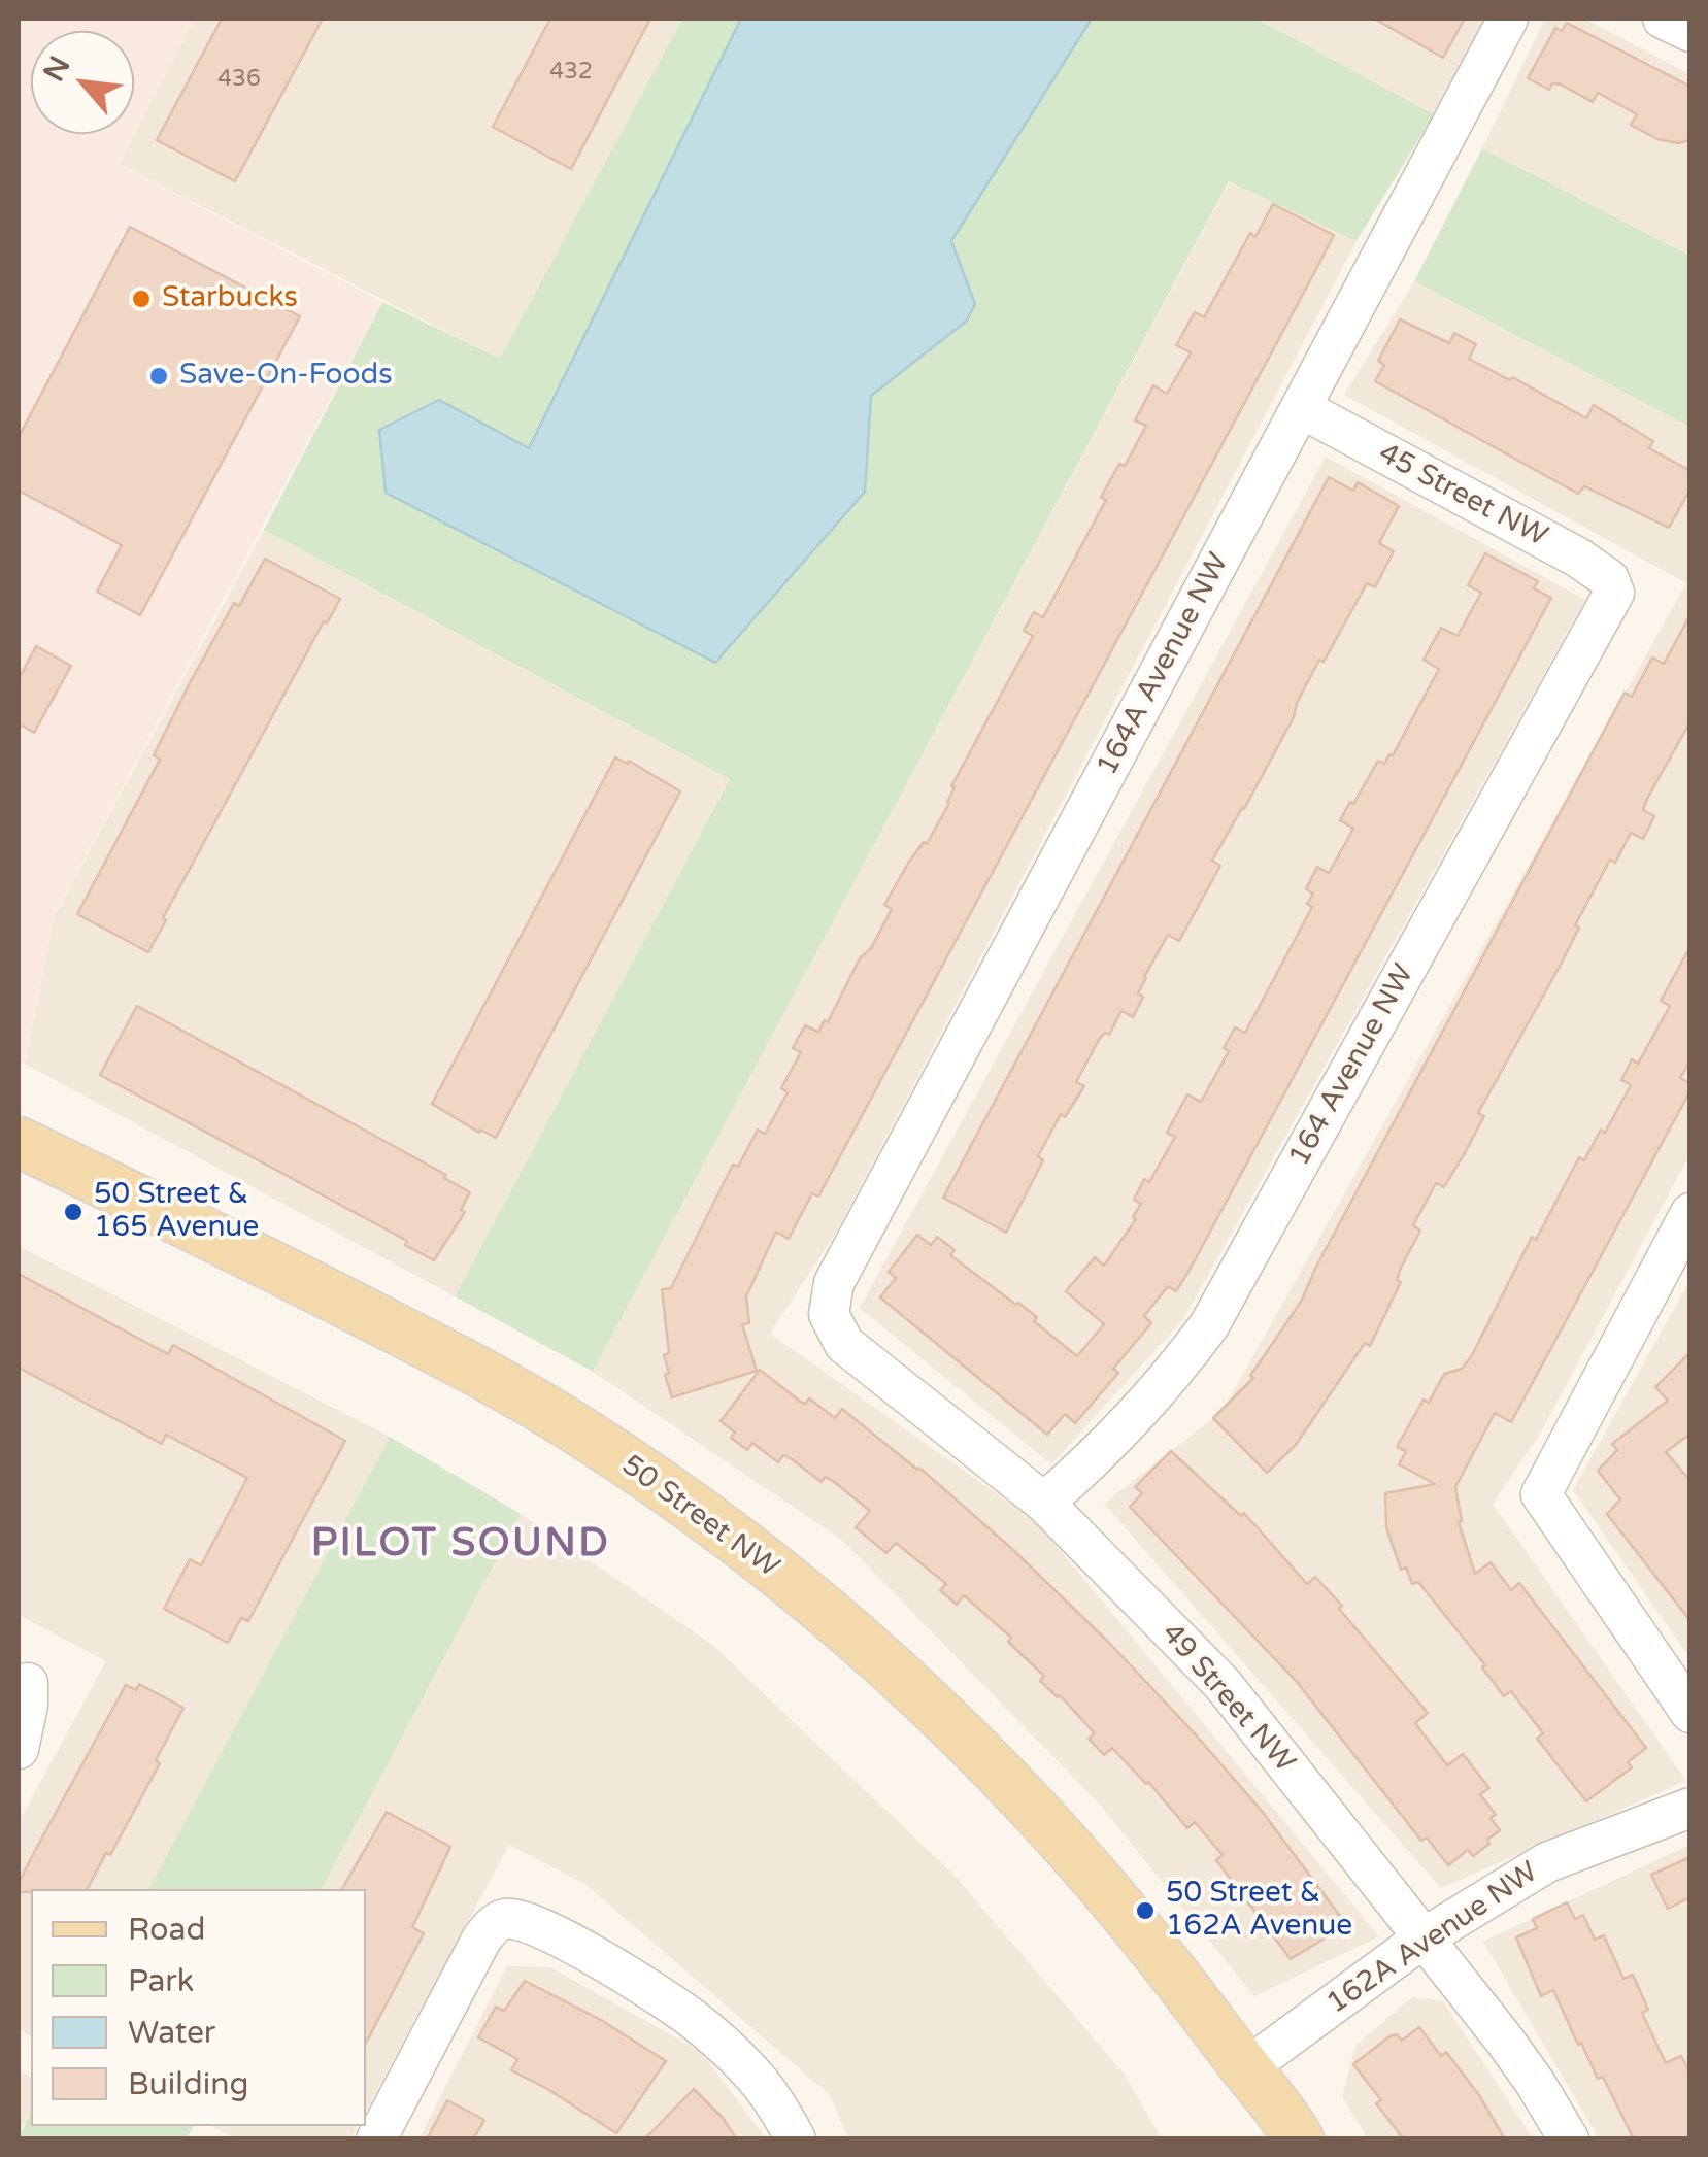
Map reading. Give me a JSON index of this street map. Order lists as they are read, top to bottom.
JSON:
{
  "streets": {
    "main road": ["50 Street NW"],
    "street": [
      "45 Street NW",
      "164A Avenue NW",
      "164 Avenue NW",
      "49 Street NW",
      "162A Avenue NW"
    ]
  },
  "crossings": [
    ["45 Street NW", "164A Avenue NW"],
    ["45 Street NW", "164 Avenue NW"],
    ["164A Avenue NW", "49 Street NW"],
    ["164 Avenue NW", "49 Street NW"],
    ["50 Street NW", "162A Avenue NW"],
    ["49 Street NW", "162A Avenue NW"]
  ],
  "districts": ["PILOT SOUND"],
  "places": [
    "Starbucks",
    "Save-On-Foods",
    "50 Street & 165 Avenue",
    "50 Street & 162A Avenue"
  ],
  "house_numbers": ["432", "436"],
  "legend": [
    "Road",
    "Park",
    "Water",
    "Building"
  ],
  "north": "top left"
}
